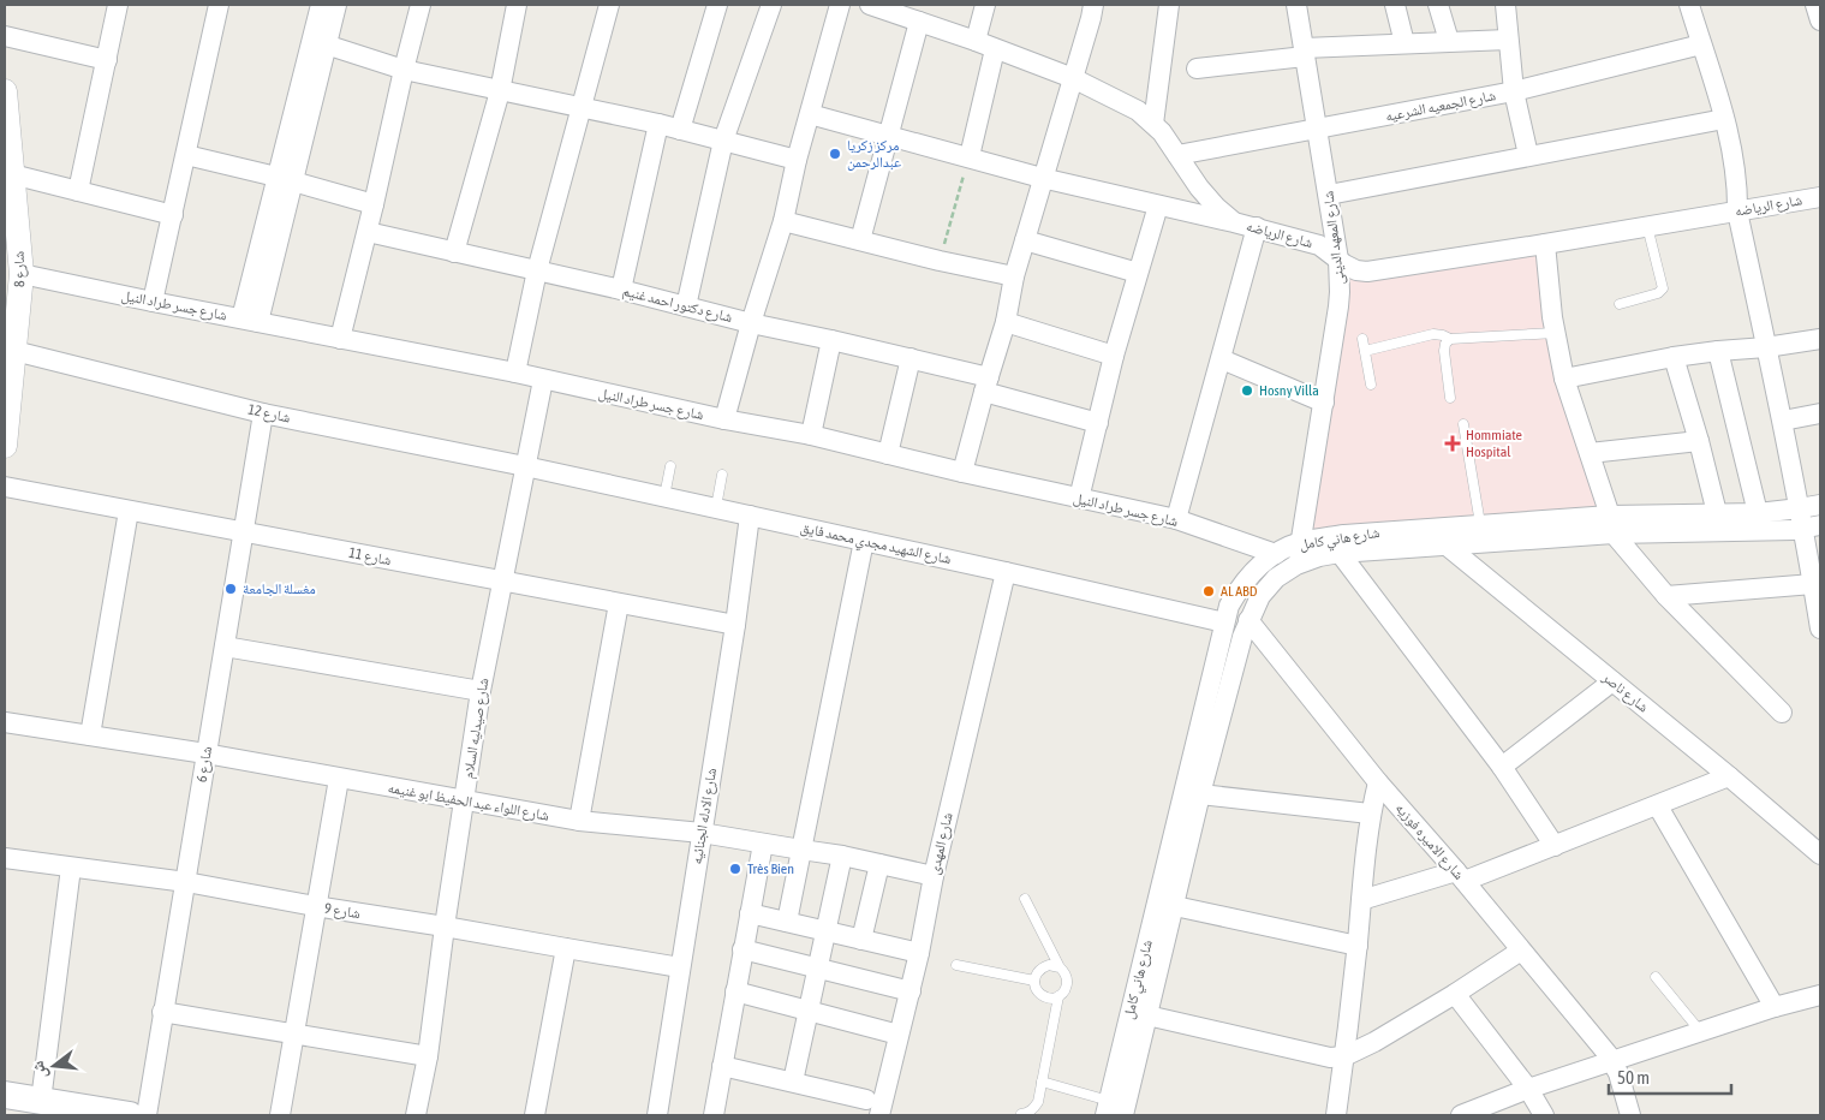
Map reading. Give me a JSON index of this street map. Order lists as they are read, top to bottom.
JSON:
{
  "streets": {
    "street": [
      "شارع الجمعيه الشرعيه",
      "شارع الرياضه",
      "شارع المعهد الدينى",
      "شارع 8",
      "شارع دكتور احمد غنيم",
      "شارع جسر طراد النيل",
      "شارع 12",
      "شارع هاني كامل",
      "شارع الشهيد مجدي محمد فايق",
      "شارع 11",
      "شارع ناصر",
      "شارع صيدليه السلام",
      "شارع 6",
      "شارع اللواء عبد الحفيظ ابو غنيمه",
      "شارع الادله الجنائيه",
      "شارع الاميره فوزيه",
      "شارع المهدى",
      "شارع 9"
    ]
  },
  "crossings": [
    ["شارع الجمعيه الشرعيه", "شارع المعهد الدينى"],
    ["شارع الرياضه", "شارع المعهد الدينى"],
    ["شارع المعهد الدينى", "شارع هاني كامل"],
    ["شارع 8", "شارع جسر طراد النيل"],
    ["شارع 8", "شارع 12"],
    ["شارع جسر طراد النيل", "شارع هاني كامل"],
    ["شارع جسر طراد النيل", "شارع صيدليه السلام"],
    ["شارع 12", "شارع الشهيد مجدي محمد فايق"],
    ["شارع 12", "شارع صيدليه السلام"],
    ["شارع 12", "شارع 6"],
    ["شارع هاني كامل", "شارع الشهيد مجدي محمد فايق"],
    ["شارع هاني كامل", "شارع ناصر"],
    ["شارع هاني كامل", "شارع الاميره فوزيه"],
    ["شارع الشهيد مجدي محمد فايق", "شارع صيدليه السلام"],
    ["شارع الشهيد مجدي محمد فايق", "شارع الادله الجنائيه"],
    ["شارع الشهيد مجدي محمد فايق", "شارع المهدى"],
    ["شارع 11", "شارع صيدليه السلام"],
    ["شارع 11", "شارع 6"],
    ["شارع 11", "شارع الادله الجنائيه"],
    ["شارع صيدليه السلام", "شارع اللواء عبد الحفيظ ابو غنيمه"],
    ["شارع صيدليه السلام", "شارع 9"],
    ["شارع 6", "شارع اللواء عبد الحفيظ ابو غنيمه"],
    ["شارع 6", "شارع 9"],
    ["شارع اللواء عبد الحفيظ ابو غنيمه", "شارع الادله الجنائيه"],
    ["شارع اللواء عبد الحفيظ ابو غنيمه", "شارع المهدى"],
    ["شارع الادله الجنائيه", "شارع 9"]
  ],
  "places": {
    "other": [
      "مركز زكريا عبدالرحمن",
      "Hosny Villa",
      "مغسلة الجامعة",
      "AL ABD",
      "Très Bien"
    ],
    "health": ["Hommiate Hospital"]
  },
  "scale_bar": "50 m",
  "north": "left"
}
